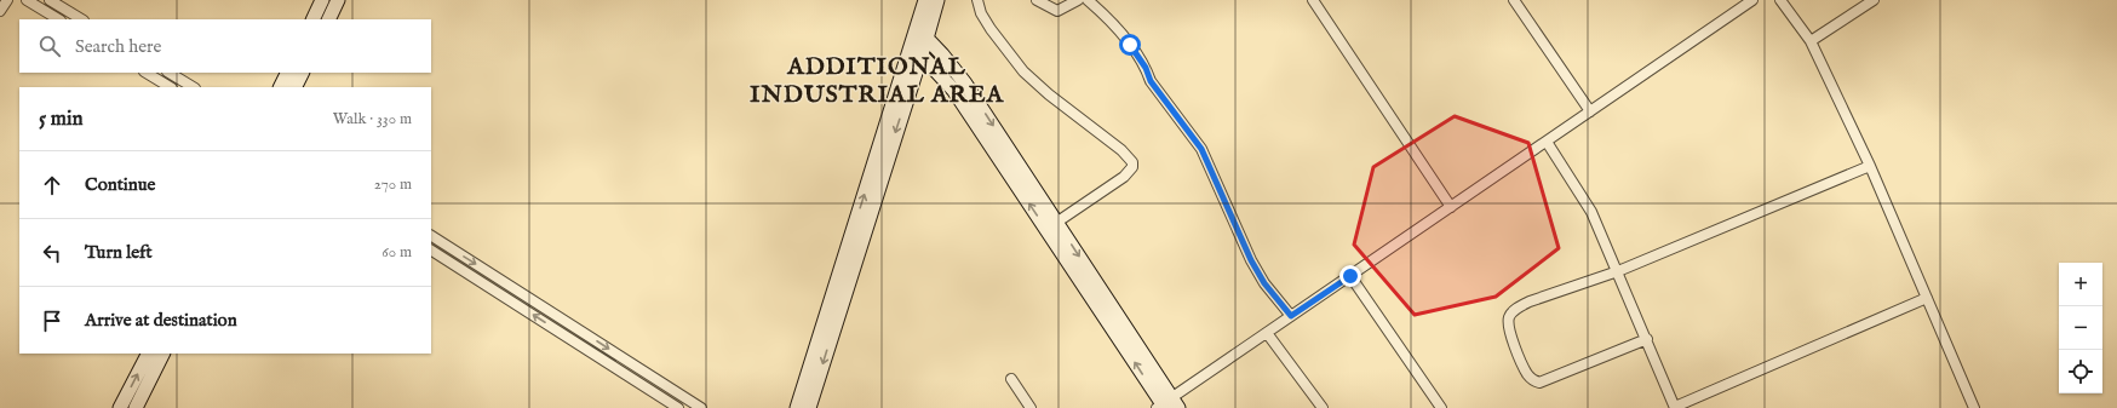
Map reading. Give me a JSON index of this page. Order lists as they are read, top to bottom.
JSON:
{
  "districts": ["ADDITIONAL INDUSTRIAL AREA"],
  "page": {
    "search": "Search here",
    "heading": ["5 min", "Walk · 330 m"],
    "list": [
      ["Continue", "270 m"],
      ["Turn left", "60 m"],
      "Arrive at destination"
    ],
    "map_buttons": ["+", "−"]
  }
}
